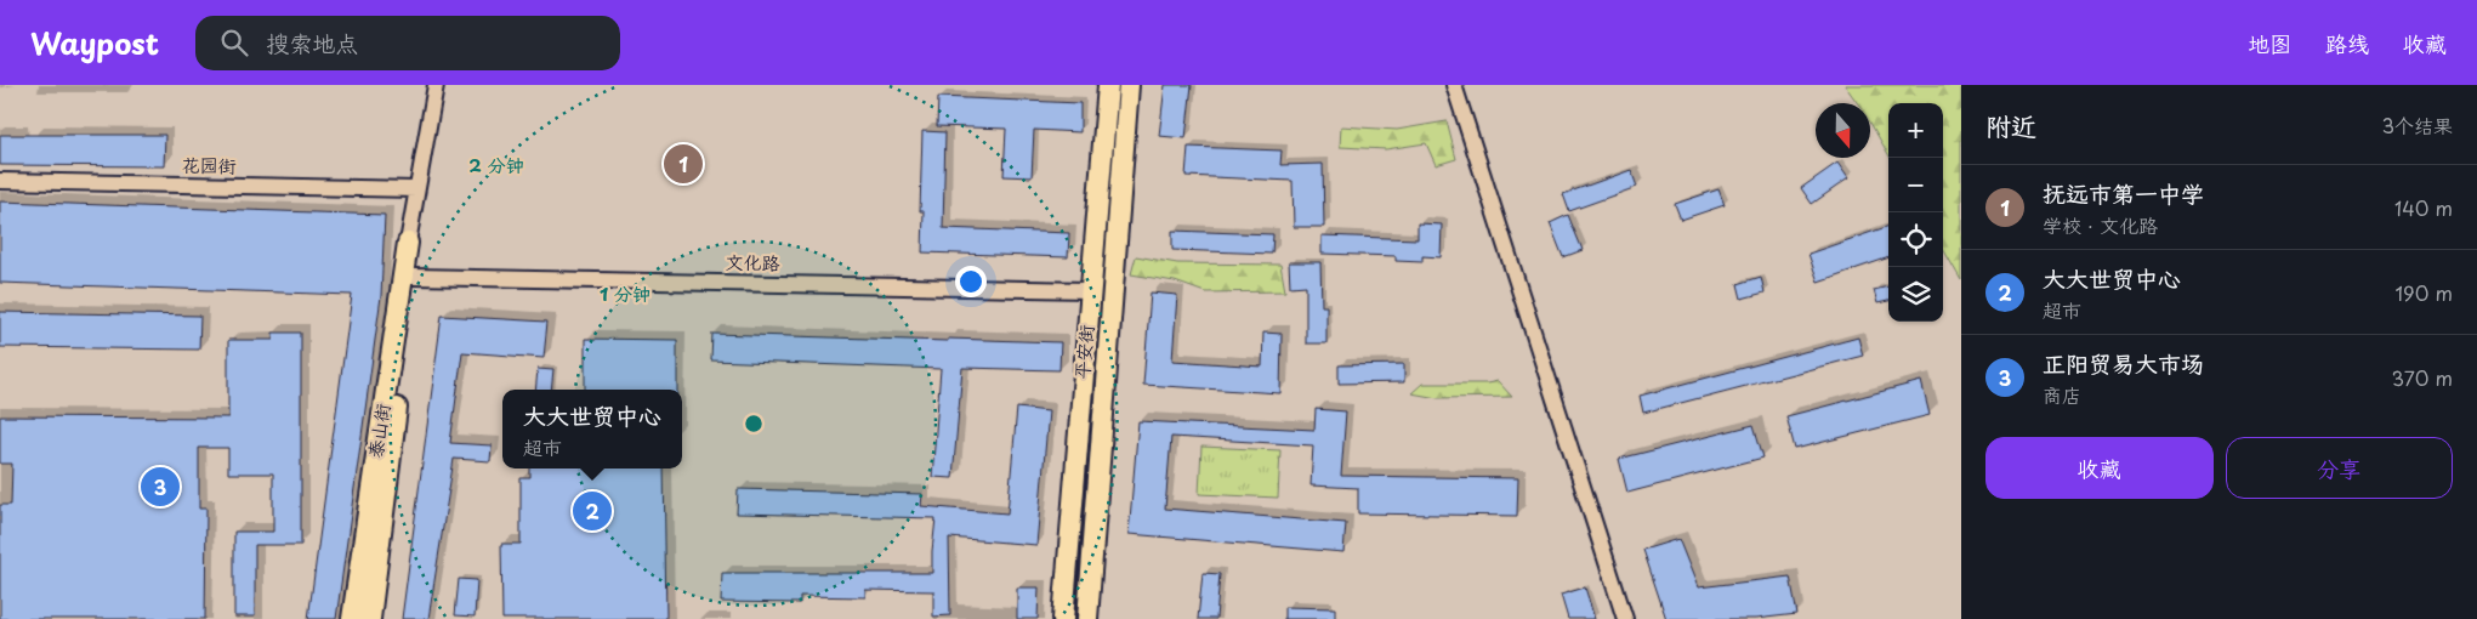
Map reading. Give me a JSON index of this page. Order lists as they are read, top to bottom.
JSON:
{
  "streets": {
    "main road": ["平安街", "泰山街"],
    "street": ["花园街", "文化路"]
  },
  "crossings": [
    ["花园街", "泰山街"],
    ["文化路", "平安街"],
    ["文化路", "泰山街"]
  ],
  "north": "bottom",
  "page": {
    "header": "Waypost",
    "search": "搜索地点",
    "nav": ["地图", "路线", "收藏"],
    "heading": ["附近", "3个结果"],
    "map_buttons": ["+", "−"],
    "pins": ["1", "3", "2"],
    "list": [
      {
        "mark": "1",
        "name": "抚远市第一中学",
        "note": "学校 · 文化路",
        "value": "140 m"
      },
      {
        "mark": "2",
        "name": "大大世贸中心",
        "note": "超市",
        "value": "190 m"
      },
      {
        "mark": "3",
        "name": "正阳贸易大市场",
        "note": "商店",
        "value": "370 m"
      }
    ],
    "popup": ["大大世贸中心", "超市"],
    "buttons": ["收藏", "分享"]
  },
  "rings": ["2 分钟", "1 分钟"]
}
